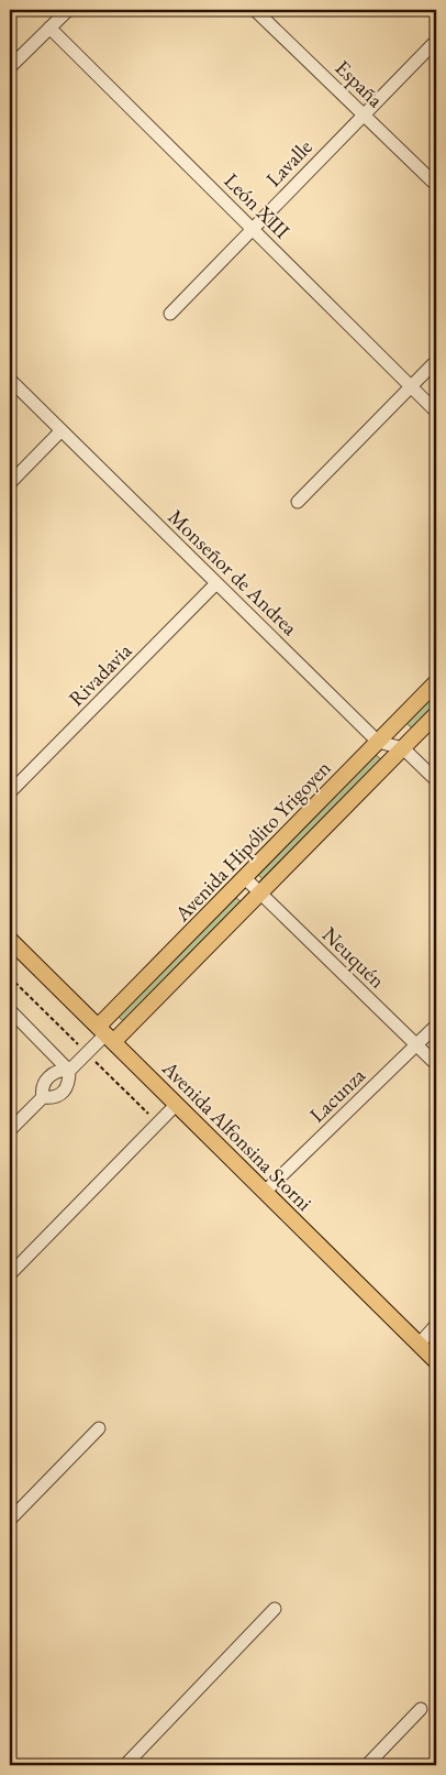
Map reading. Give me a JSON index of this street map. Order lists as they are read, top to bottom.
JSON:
{
  "streets": {
    "main road": ["Avenida Hipólito Yrigoyen", "Avenida Alfonsina Storni"],
    "street": [
      "España",
      "Lavalle",
      "León XIII",
      "Monseñor de Andrea",
      "Rivadavia",
      "Neuquén",
      "Lacunza"
    ]
  },
  "crossings": [
    ["España", "Lavalle"],
    ["Lavalle", "León XIII"],
    ["Monseñor de Andrea", "Rivadavia"],
    ["Monseñor de Andrea", "Avenida Hipólito Yrigoyen"],
    ["Avenida Hipólito Yrigoyen", "Neuquén"],
    ["Avenida Hipólito Yrigoyen", "Avenida Alfonsina Storni"],
    ["Neuquén", "Lacunza"],
    ["Lacunza", "Avenida Alfonsina Storni"]
  ]
}
